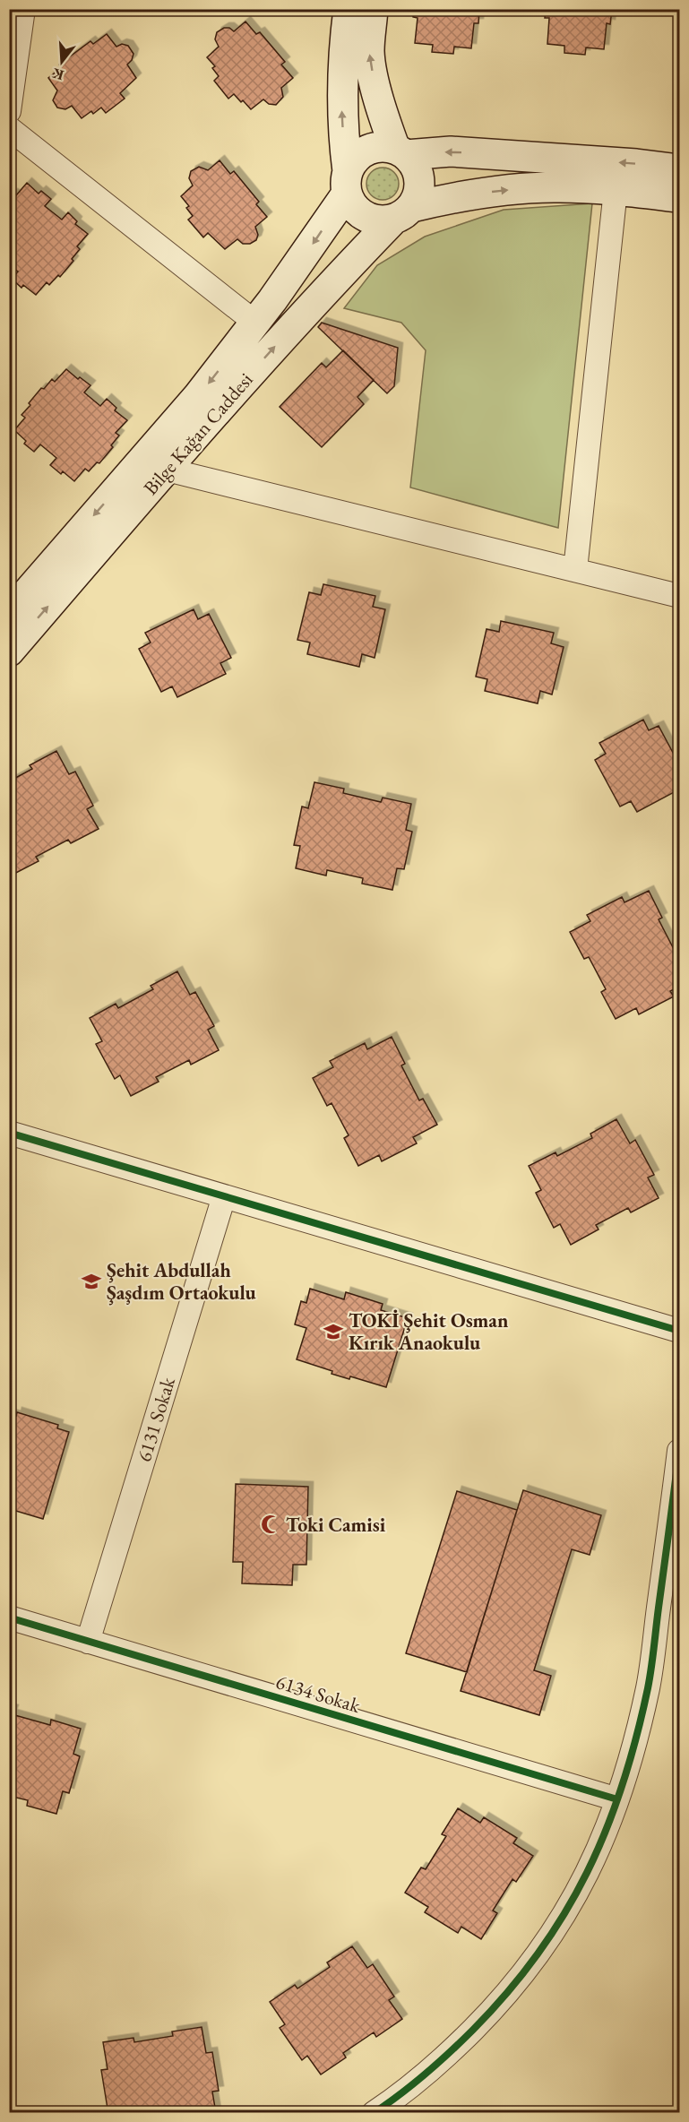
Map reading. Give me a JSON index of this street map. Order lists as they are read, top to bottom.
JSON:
{
  "streets": {
    "street": ["Bilge Kağan Caddesi", "6131 Sokak", "6134 Sokak"]
  },
  "crossings": [
    ["6131 Sokak", "6134 Sokak"]
  ],
  "places": {
    "school or university": ["Şehit Abdullah Şaşdım Ortaokulu", "TOKİ Şehit Osman Kırık Anaokulu"],
    "mosque": ["Toki Camisi"]
  },
  "north": "bottom"
}
